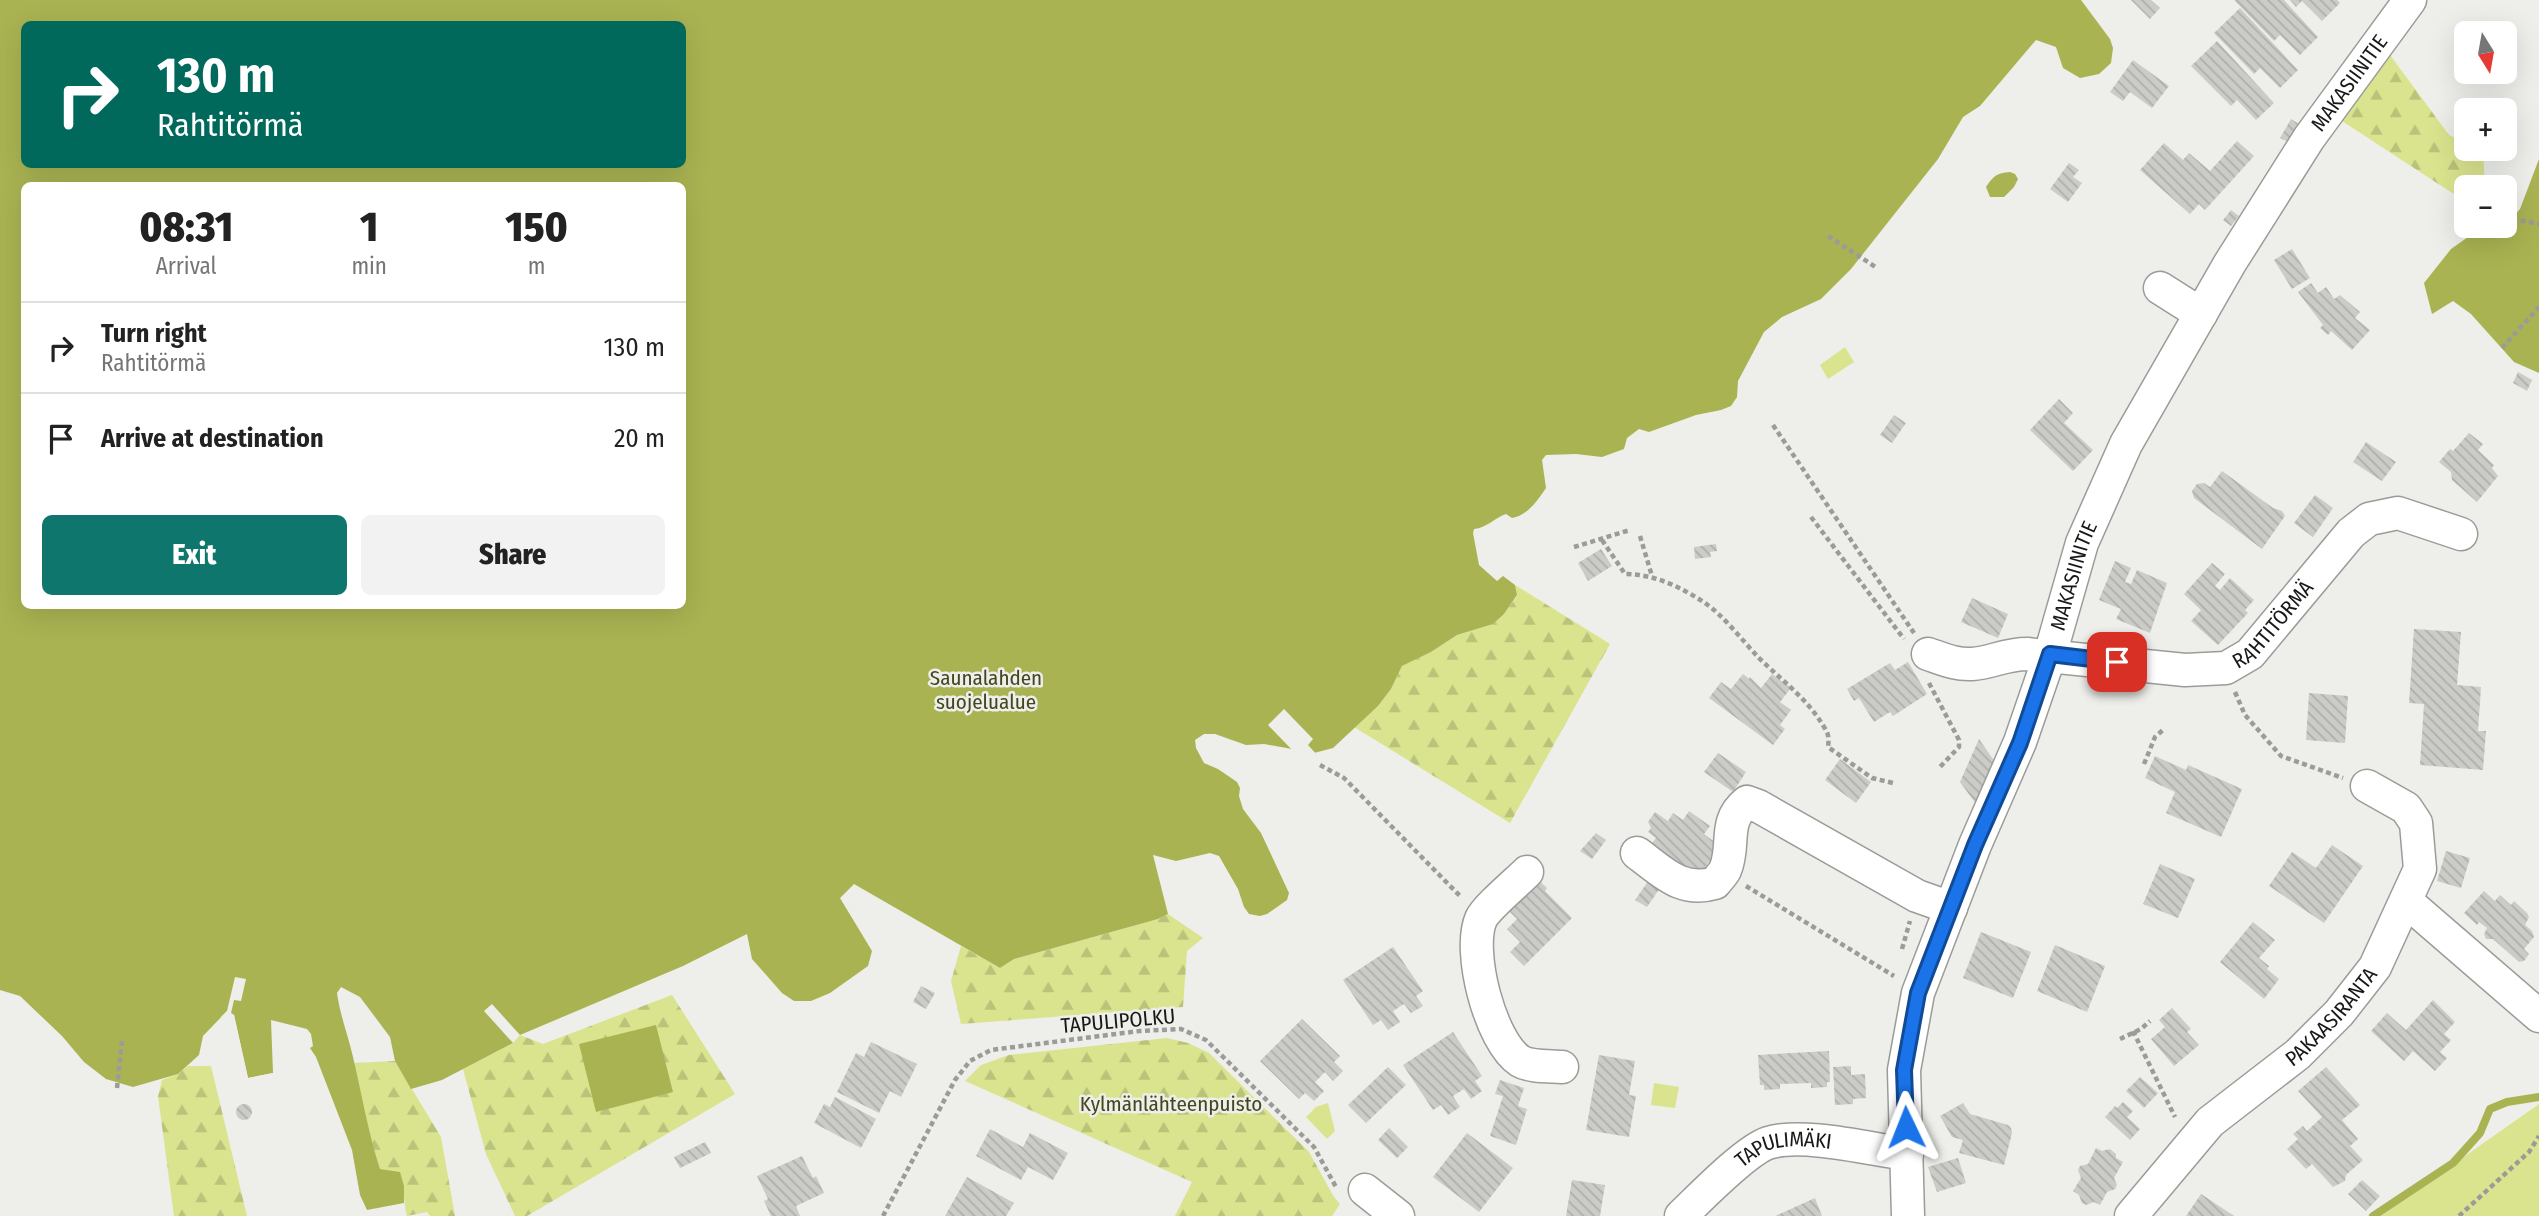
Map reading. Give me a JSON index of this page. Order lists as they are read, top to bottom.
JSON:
{
  "streets": {
    "street": [
      "MAKASIINITIE",
      "RAHTITÖRMÄ",
      "PAKAASIRANTA",
      "TAPULIMÄKI"
    ],
    "path": ["TAPULIPOLKU"]
  },
  "crossings": [
    ["MAKASIINITIE", "RAHTITÖRMÄ"],
    ["MAKASIINITIE", "TAPULIMÄKI"]
  ],
  "parks": ["Saunalahden suojelualue", "Kylmänlähteenpuisto"],
  "north": "bottom",
  "page": {
    "map_buttons": ["+", "−"],
    "turn": ["130 m", "Rahtitörmä"],
    "eta": [
      "08:31",
      "Arrival",
      "1",
      "min",
      "150",
      "m"
    ],
    "list": [
      {
        "name": "Turn right",
        "note": "Rahtitörmä",
        "value": "130 m"
      },
      {
        "name": "Arrive at destination",
        "value": "20 m"
      }
    ],
    "buttons": ["Exit", "Share"]
  }
}
